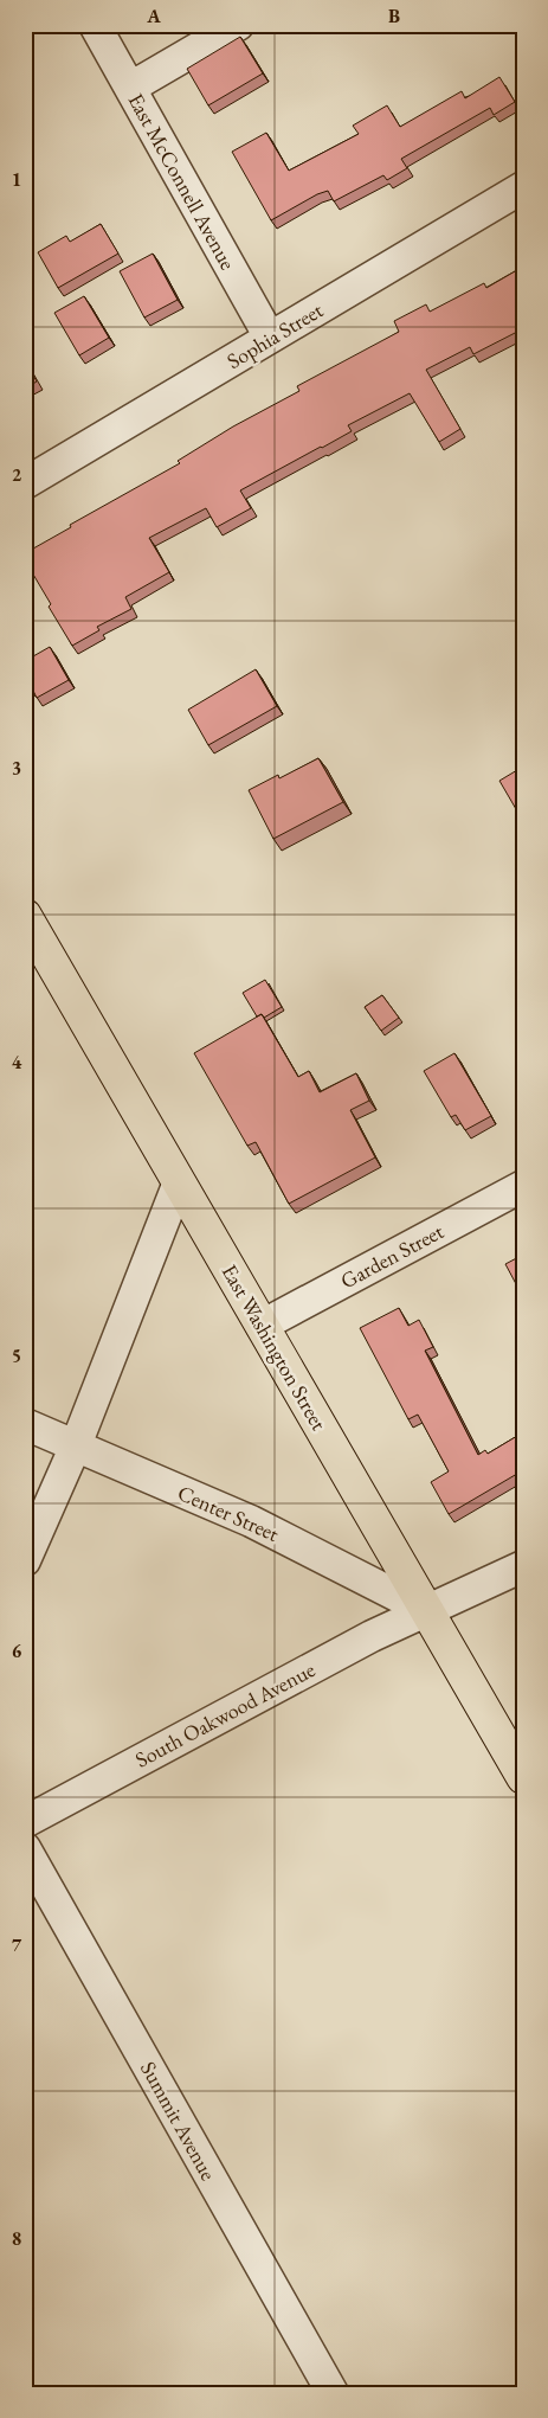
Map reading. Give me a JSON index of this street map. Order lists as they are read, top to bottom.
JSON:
{
  "streets": {
    "main road": ["East Washington Street"],
    "street": [
      "East McConnell Avenue",
      "Sophia Street",
      "Garden Street",
      "Center Street",
      "South Oakwood Avenue",
      "Summit Avenue"
    ]
  },
  "crossings": [
    ["East McConnell Avenue", "Sophia Street"],
    ["Garden Street", "East Washington Street"],
    ["East Washington Street", "Center Street"],
    ["East Washington Street", "South Oakwood Avenue"],
    ["Center Street", "South Oakwood Avenue"]
  ],
  "grid": {
    "columns": ["A", "B"],
    "rows": [
      "1",
      "2",
      "3",
      "4",
      "5",
      "6",
      "7",
      "8"
    ]
  }
}
